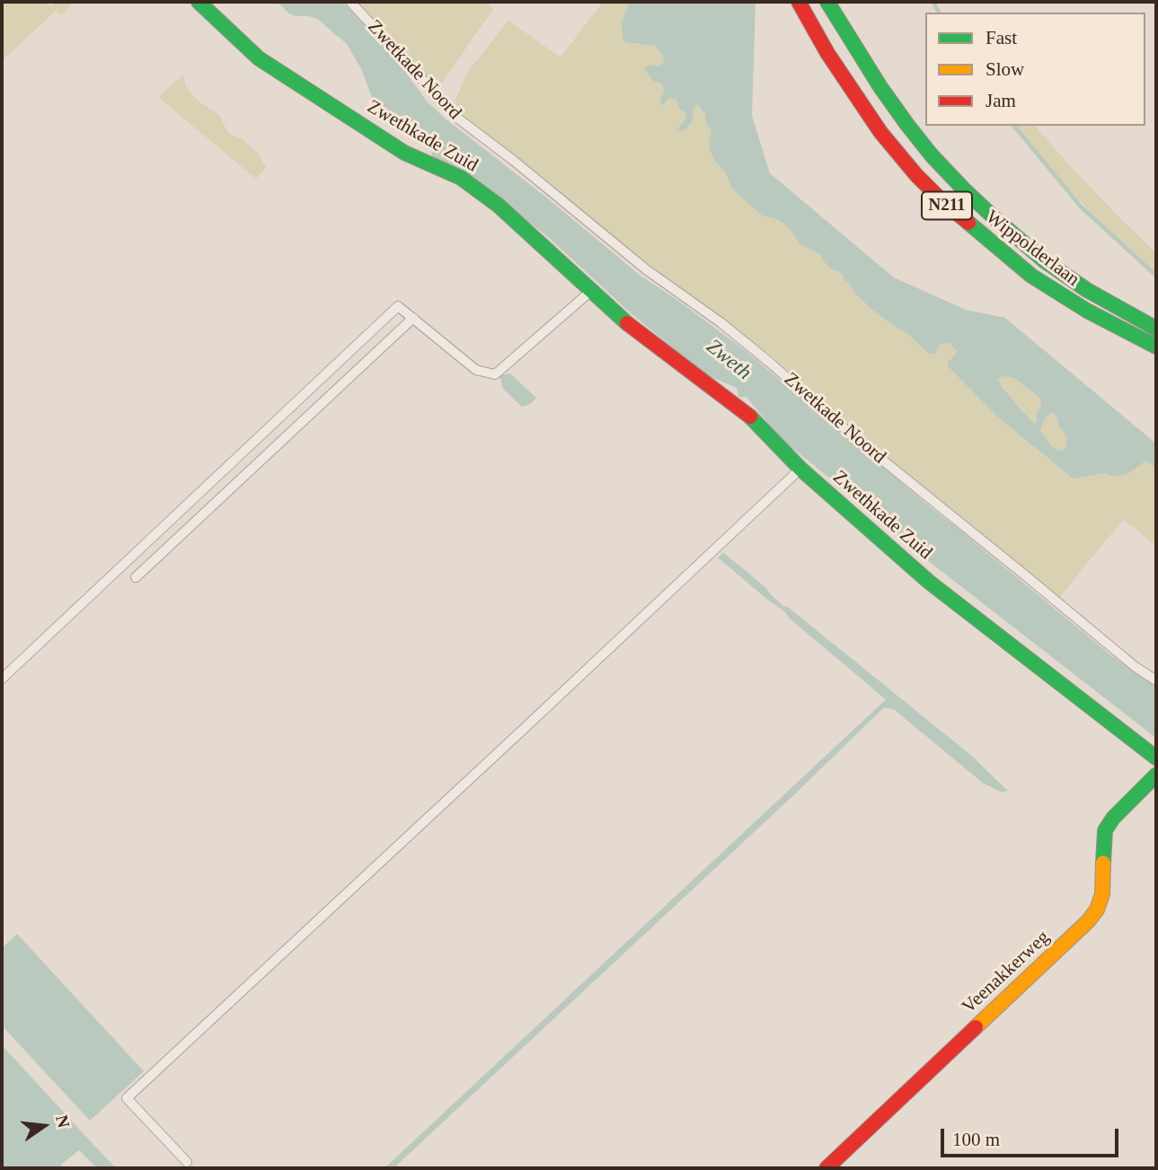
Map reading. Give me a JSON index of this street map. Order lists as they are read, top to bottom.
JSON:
{
  "streets": {
    "street": [
      "Zwetkade Noord",
      "Zwethkade Zuid",
      "N211",
      "Wippolderlaan",
      "Veenakkerweg"
    ]
  },
  "water": ["Zweth"],
  "legend": ["Fast", "Slow", "Jam"],
  "scale_bar": "100 m",
  "north": "right"
}
